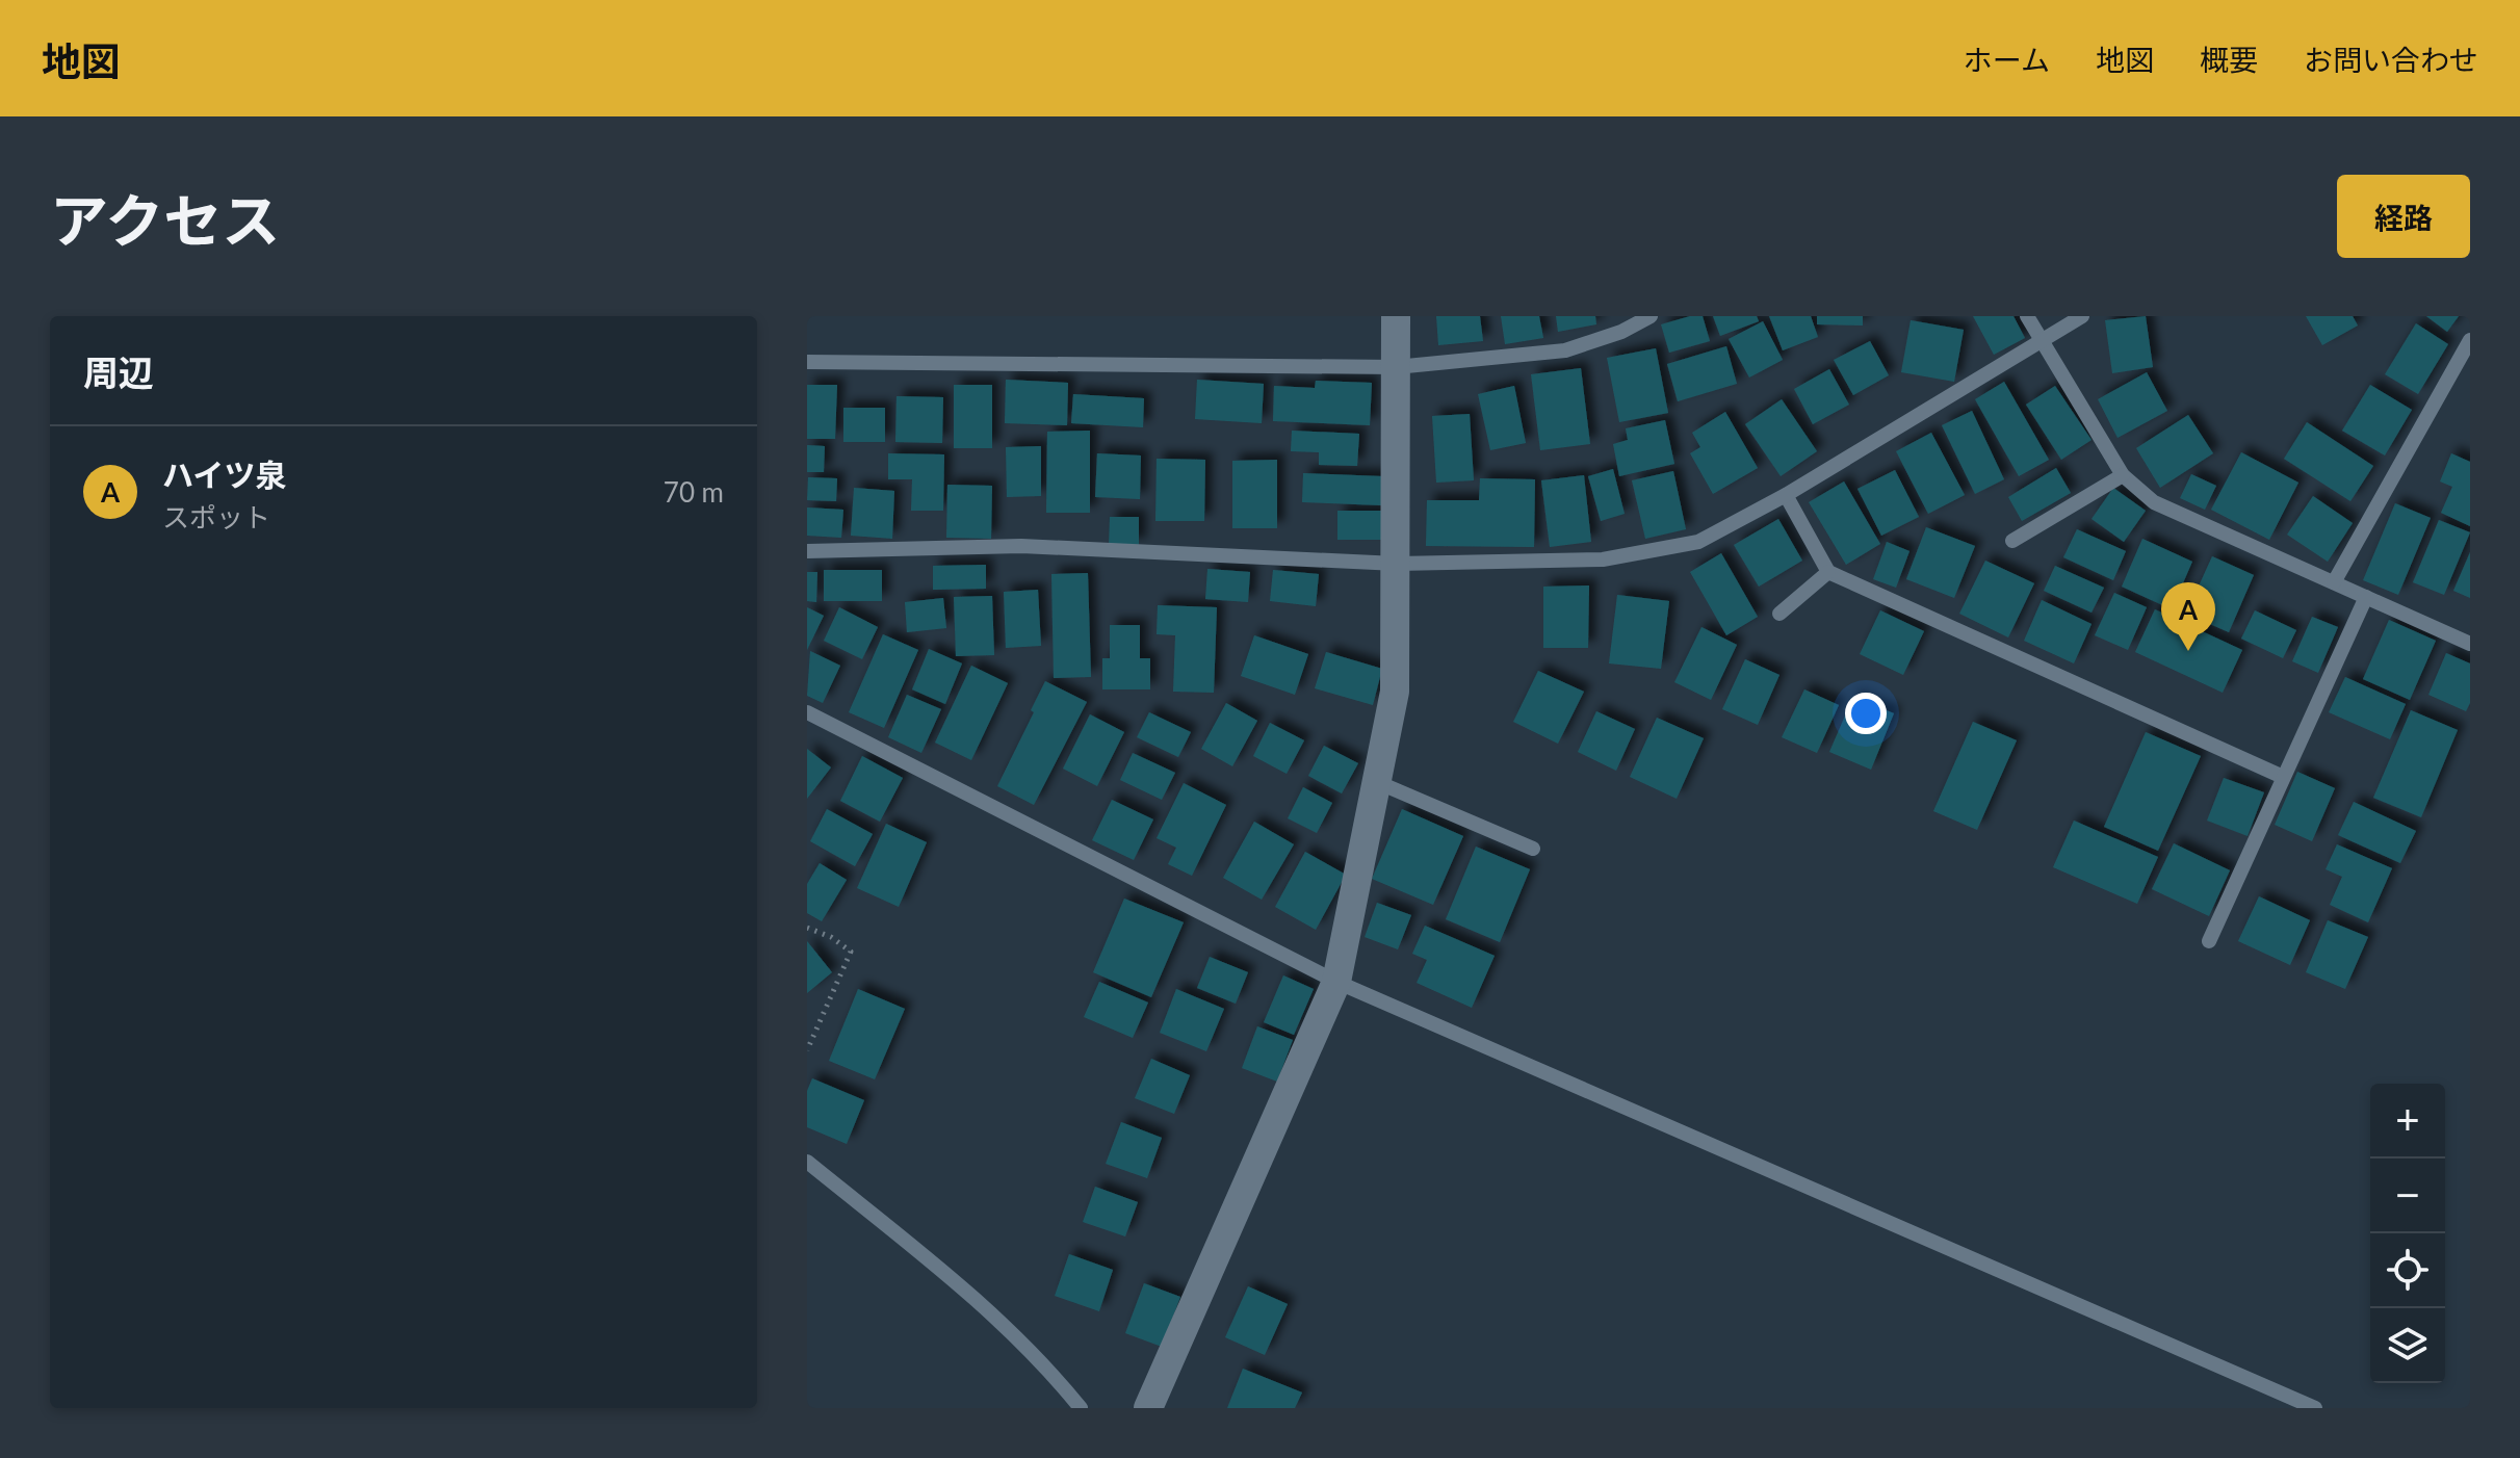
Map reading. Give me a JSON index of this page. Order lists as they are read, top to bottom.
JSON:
{
  "page": {
    "header": "地図",
    "nav": [
      "ホーム",
      "地図",
      "概要",
      "お問い合わせ"
    ],
    "title": "アクセス",
    "buttons": "経路",
    "heading": "周辺",
    "list": [
      {
        "mark": "A",
        "name": "ハイツ泉",
        "note": "スポット",
        "value": "70 m"
      }
    ],
    "pins": "A",
    "map_buttons": ["+", "−"]
  }
}
